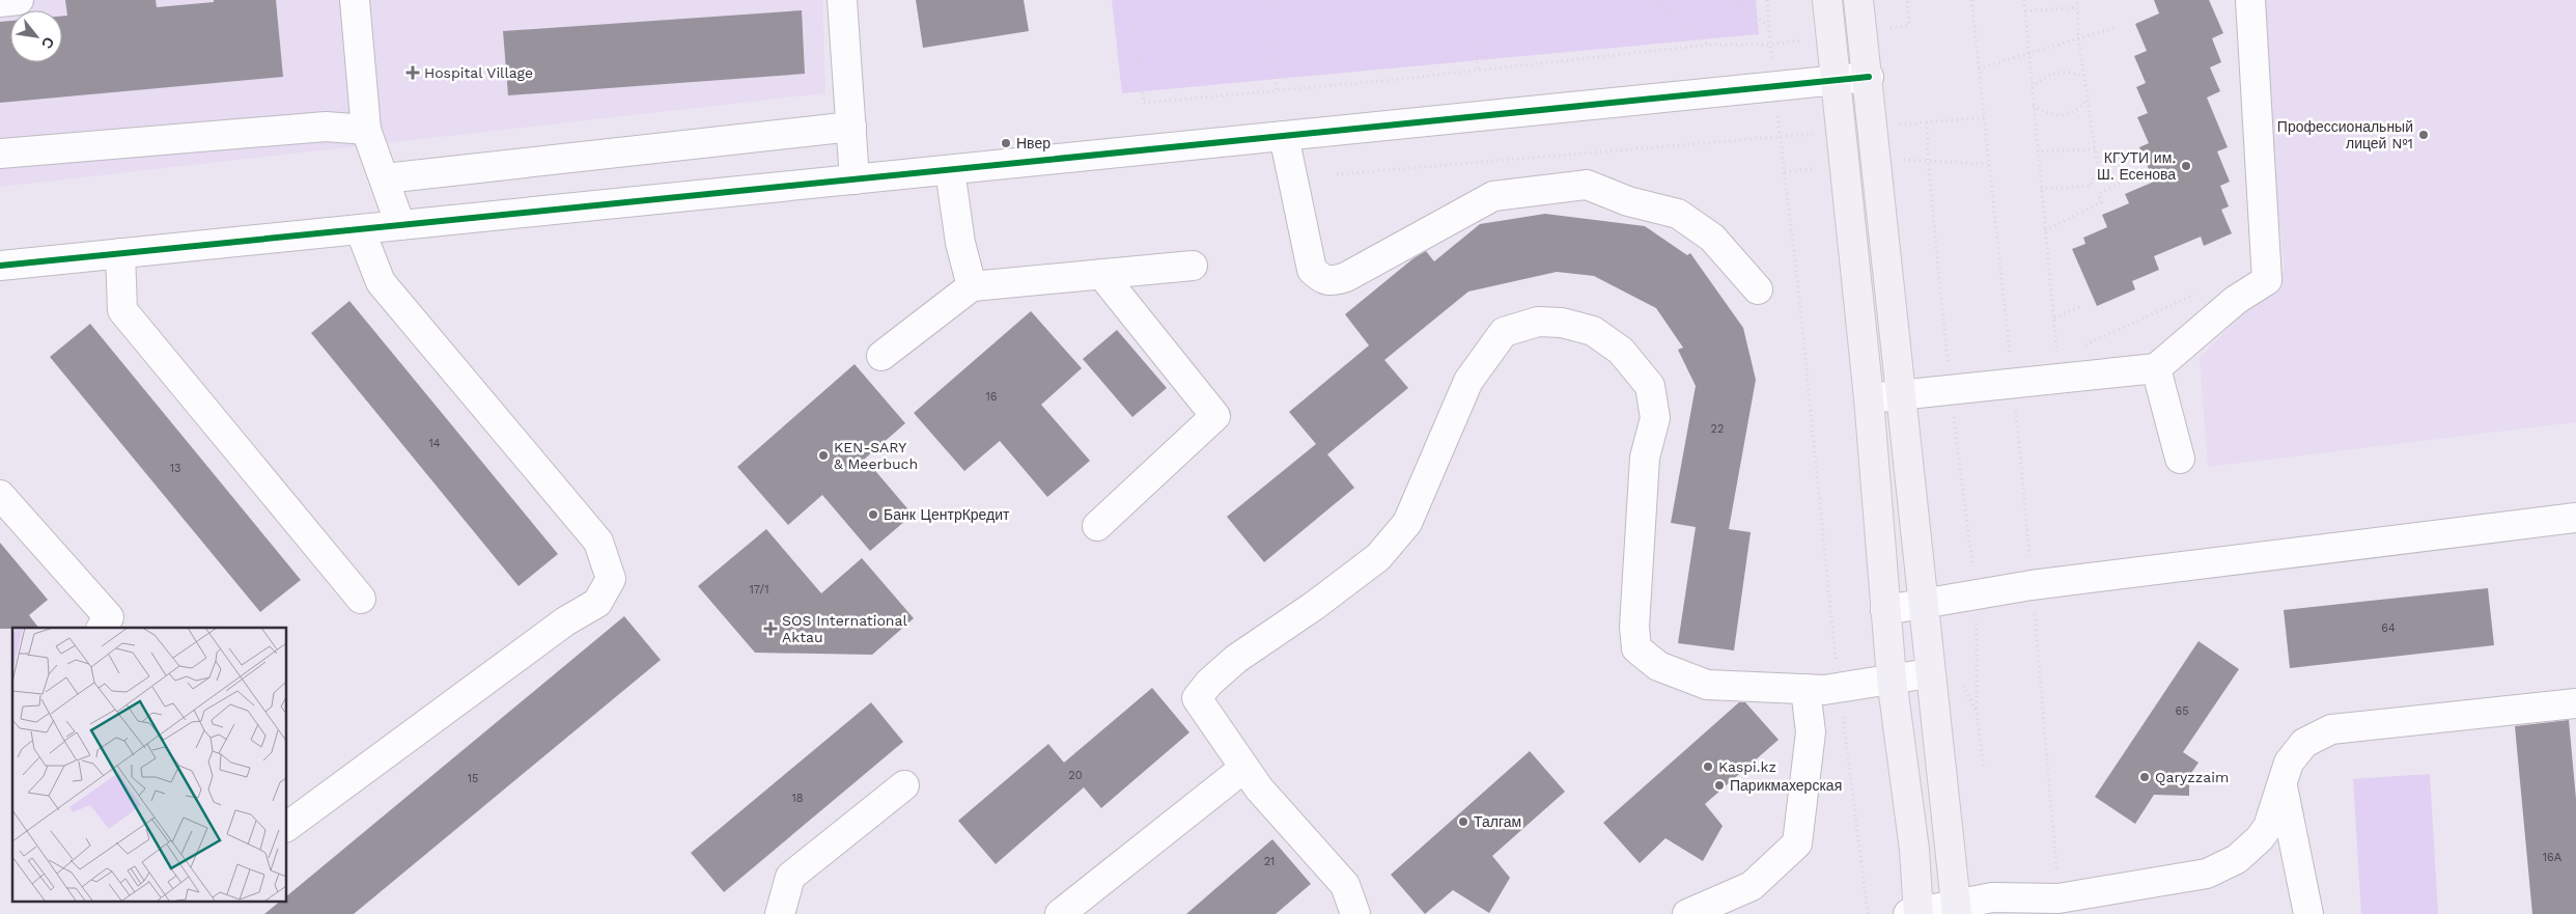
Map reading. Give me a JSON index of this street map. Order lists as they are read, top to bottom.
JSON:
{
  "places": {
    "health": ["Hospital Village", "SOS International Aktau"],
    "other": [
      "Профессиональный лицей №1",
      "Нвер",
      "КГУТИ им. Ш. Есенова",
      "KEN-SARY & Meerbuch",
      "Банк ЦентрКредит",
      "Kaspi.kz",
      "Qaryzzaim",
      "Парикмахерская",
      "Талгам"
    ]
  },
  "house_numbers": [
    "16",
    "22",
    "14",
    "13",
    "17/1",
    "64",
    "65",
    "20",
    "15",
    "18",
    "16А",
    "21"
  ],
  "north": "bottom right"
}
